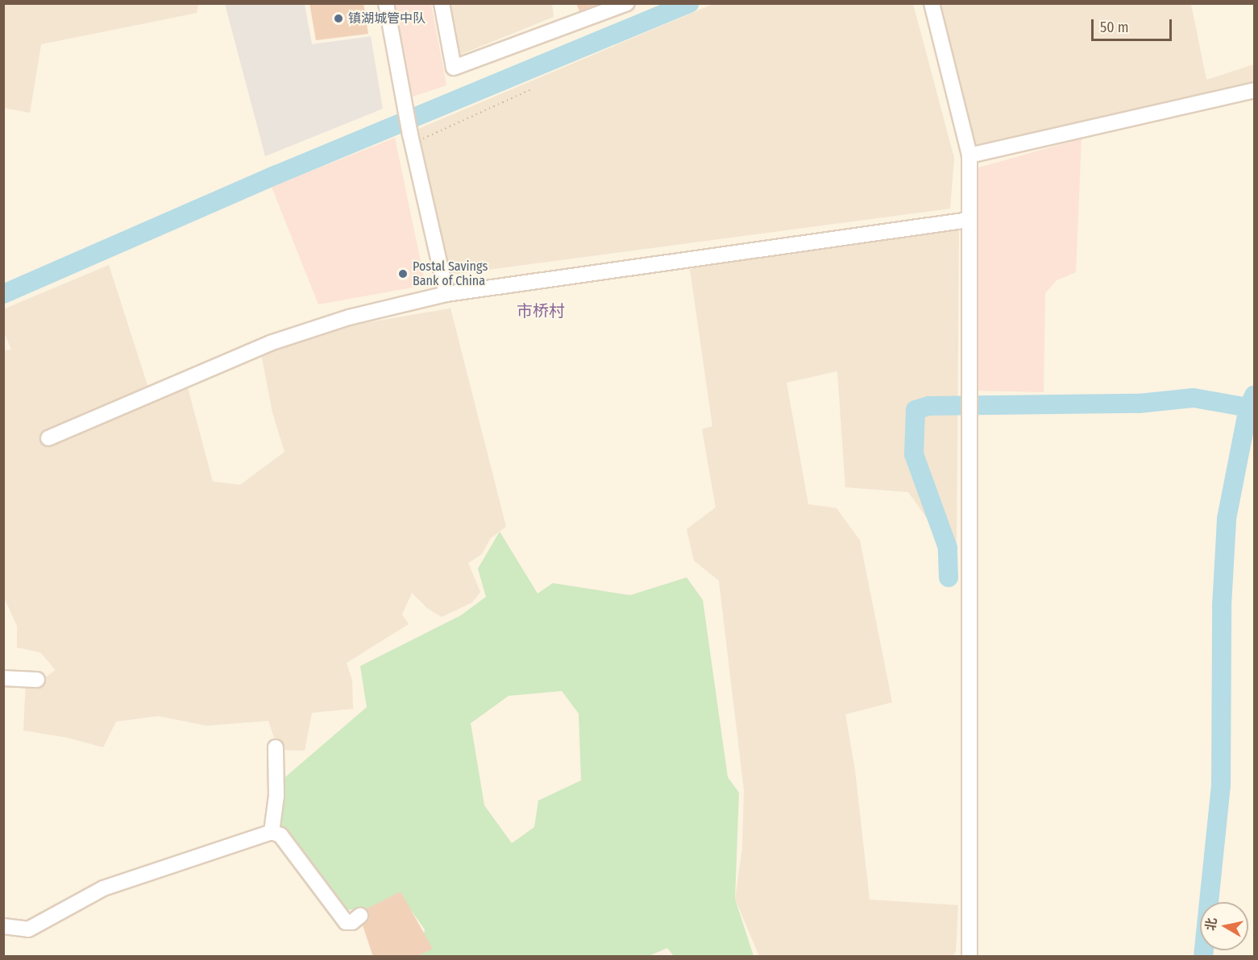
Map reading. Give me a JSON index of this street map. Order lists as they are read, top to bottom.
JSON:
{
  "districts": ["市桥村"],
  "places": ["镇湖城管中队", "Postal Savings Bank of China"],
  "scale_bar": "50 m",
  "north": "left"
}
